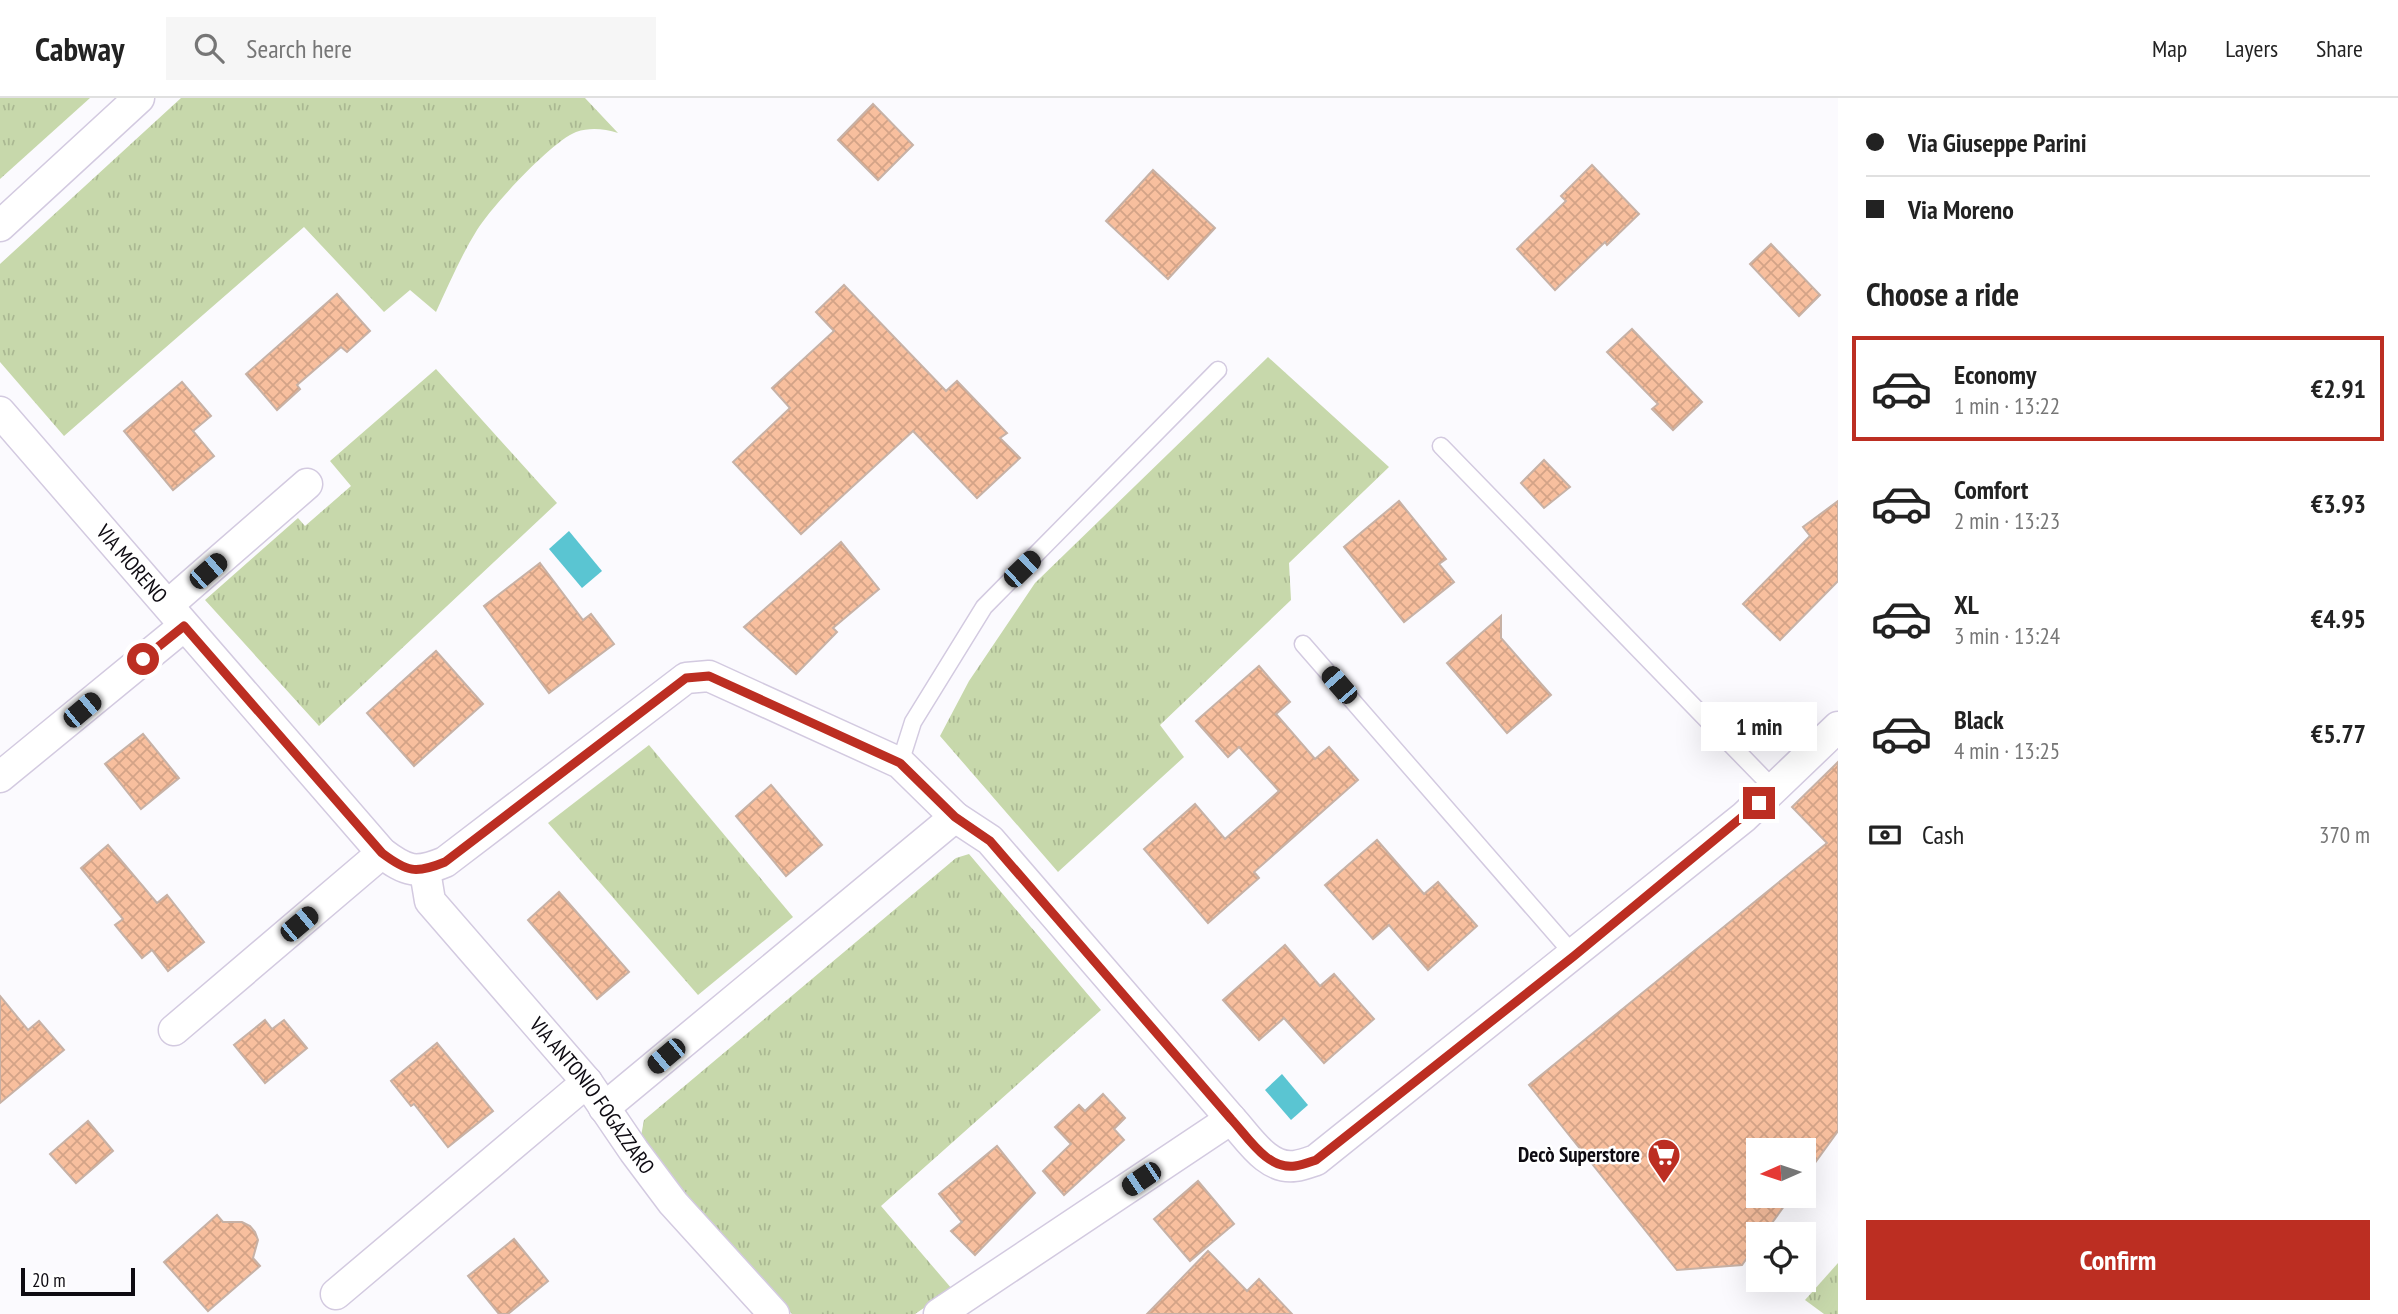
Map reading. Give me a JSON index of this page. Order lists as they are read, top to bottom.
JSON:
{
  "streets": {
    "street": ["VIA MORENO", "VIA ANTONIO FOGAZZARO"]
  },
  "crossings": [
    ["VIA MORENO", "VIA ANTONIO FOGAZZARO"]
  ],
  "places": {
    "supermarket": ["Decò Superstore"]
  },
  "scale_bar": "20 m",
  "north": "left",
  "page": {
    "header": "Cabway",
    "search": "Search here",
    "nav": ["Map", "Layers", "Share"],
    "banner": ["Via Giuseppe Parini", "Via Moreno"],
    "heading": "Choose a ride",
    "list": [
      {
        "name": "Economy",
        "note": "1 min · 13:22",
        "value": "€2.91"
      },
      {
        "name": "Comfort",
        "note": "2 min · 13:23",
        "value": "€3.93"
      },
      {
        "name": "XL",
        "note": "3 min · 13:24",
        "value": "€4.95"
      },
      {
        "name": "Black",
        "note": "4 min · 13:25",
        "value": "€5.77"
      }
    ],
    "bubble": "1 min",
    "pay": ["Cash", "370 m"],
    "buttons": "Confirm",
    "scale": "20 m"
  }
}
